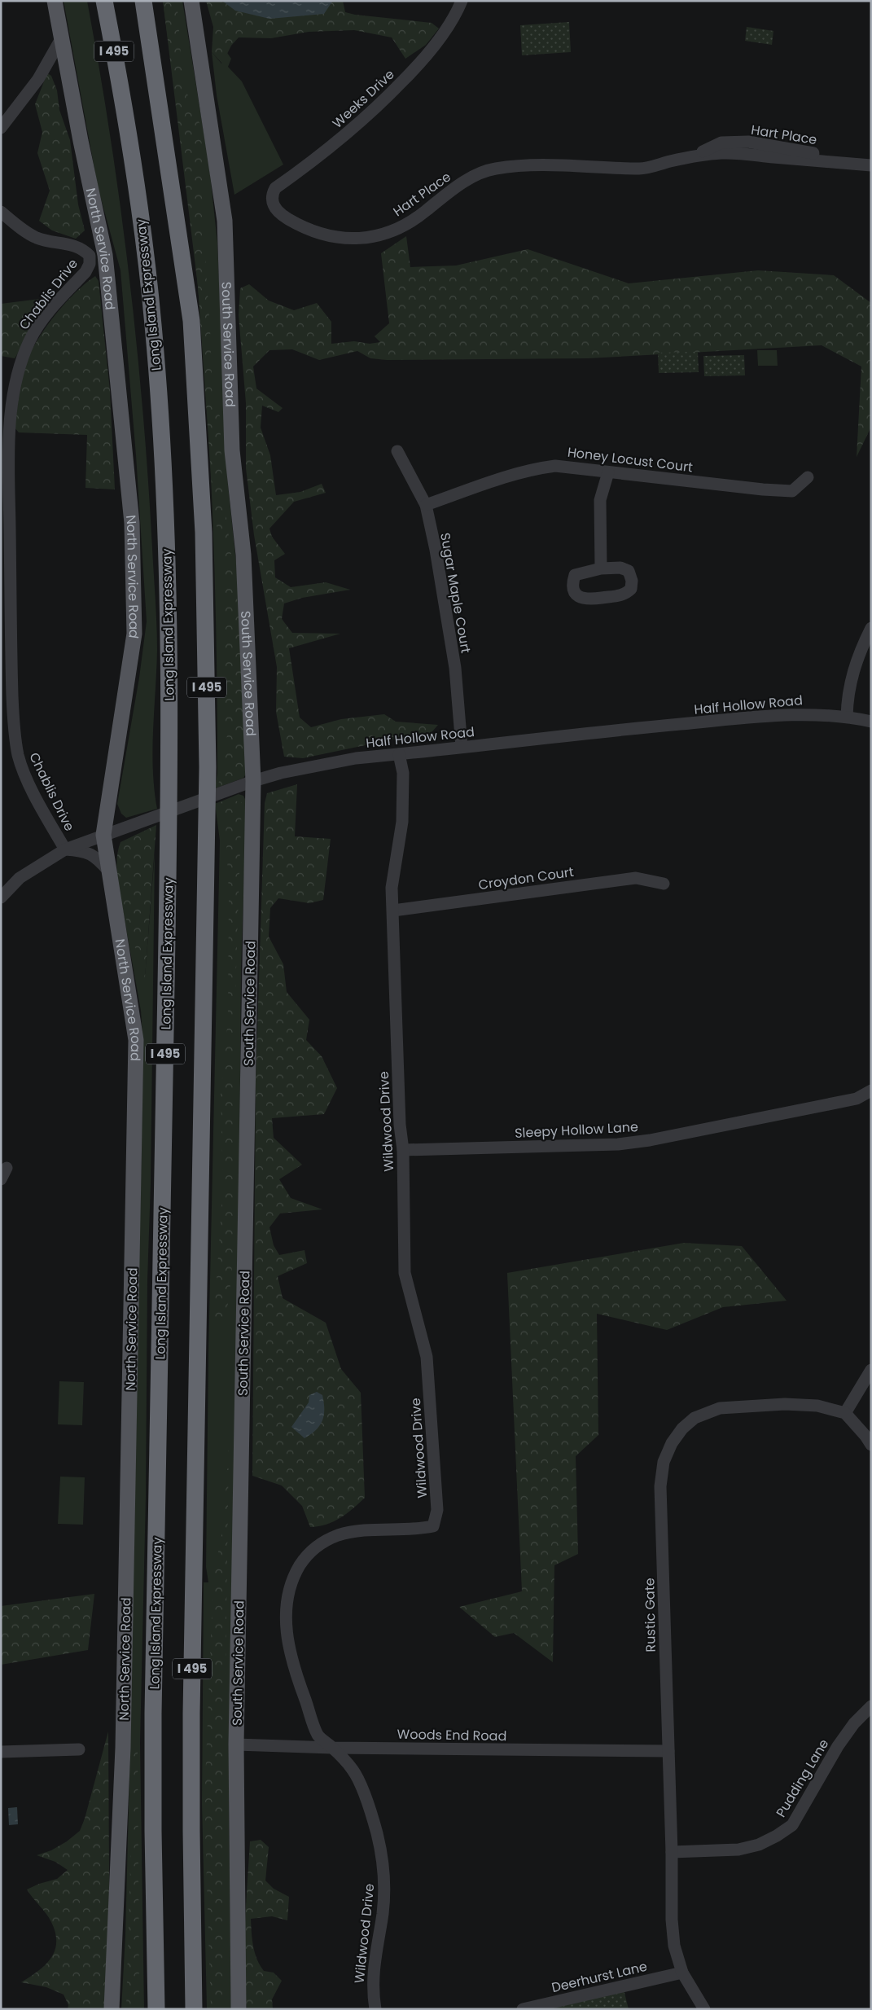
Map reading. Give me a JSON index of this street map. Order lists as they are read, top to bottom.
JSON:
{
  "streets": {
    "highway": ["I 495", "Long Island Expressway"],
    "main road": ["North Service Road", "South Service Road"],
    "street": [
      "Weeks Drive",
      "Hart Place",
      "Chablis Drive",
      "Honey Locust Court",
      "Sugar Maple Court",
      "Half Hollow Road",
      "Croydon Court",
      "Wildwood Drive",
      "Sleepy Hollow Lane",
      "Rustic Gate",
      "Woods End Road",
      "Pudding Lane",
      "Deerhurst Lane"
    ]
  },
  "crossings": [
    ["Weeks Drive", "Hart Place"],
    ["North Service Road", "Half Hollow Road"],
    ["Chablis Drive", "Half Hollow Road"],
    ["South Service Road", "Half Hollow Road"],
    ["South Service Road", "Woods End Road"],
    ["Honey Locust Court", "Sugar Maple Court"],
    ["Sugar Maple Court", "Half Hollow Road"],
    ["Half Hollow Road", "Wildwood Drive"],
    ["Croydon Court", "Wildwood Drive"],
    ["Wildwood Drive", "Sleepy Hollow Lane"],
    ["Wildwood Drive", "Woods End Road"],
    ["Rustic Gate", "Woods End Road"],
    ["Rustic Gate", "Pudding Lane"],
    ["Rustic Gate", "Deerhurst Lane"]
  ]
}
